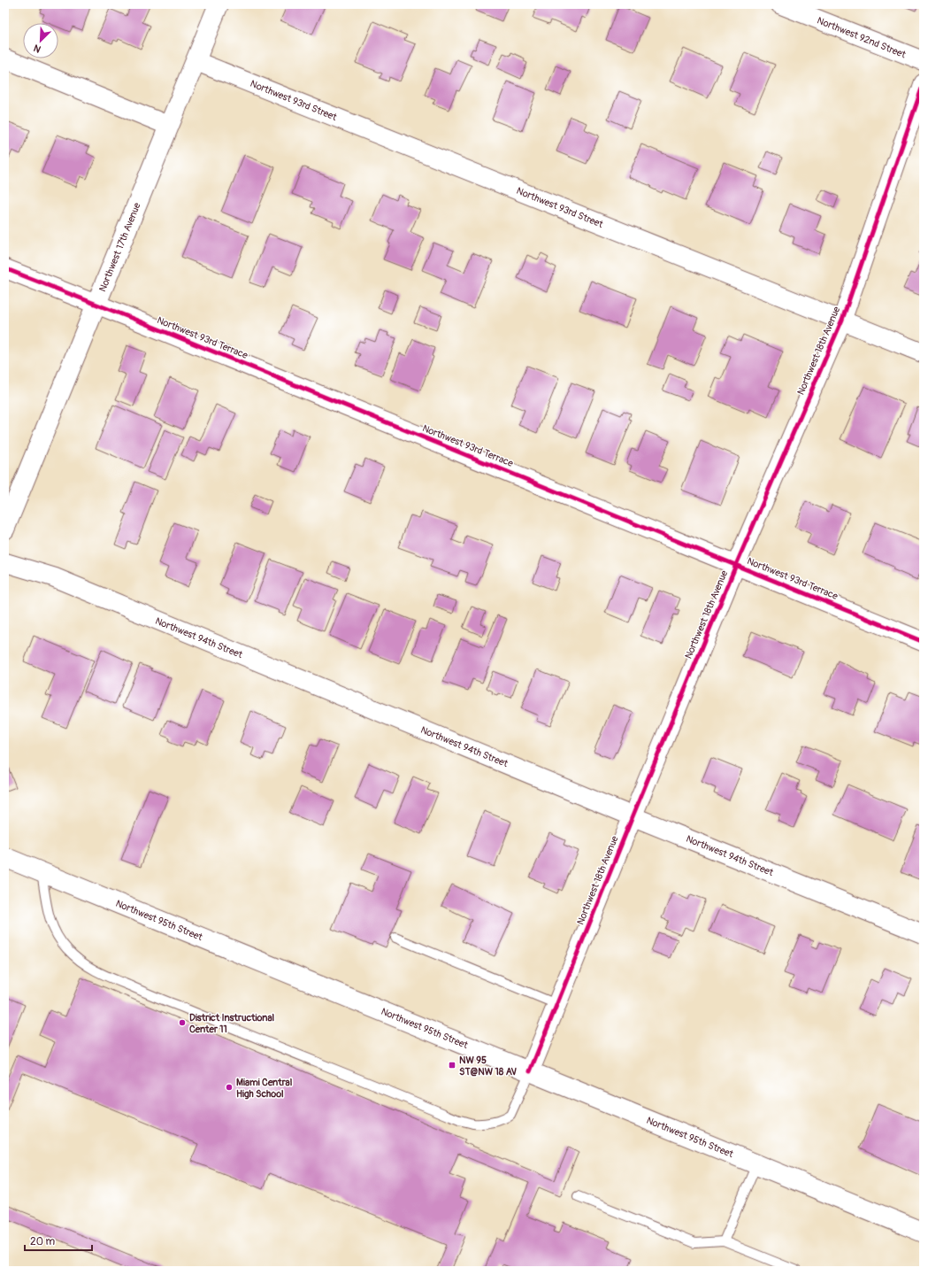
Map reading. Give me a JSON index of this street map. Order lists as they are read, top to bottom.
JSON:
{
  "streets": {
    "main road": ["Northwest 17th Avenue", "Northwest 95th Street"],
    "street": [
      "Northwest 92nd Street",
      "Northwest 93rd Street",
      "Northwest 93rd Terrace",
      "Northwest 18th Avenue",
      "Northwest 94th Street"
    ]
  },
  "crossings": [
    ["Northwest 93rd Street", "Northwest 17th Avenue"],
    ["Northwest 93rd Street", "Northwest 18th Avenue"],
    ["Northwest 17th Avenue", "Northwest 93rd Terrace"],
    ["Northwest 93rd Terrace", "Northwest 18th Avenue"],
    ["Northwest 18th Avenue", "Northwest 94th Street"],
    ["Northwest 18th Avenue", "Northwest 95th Street"]
  ],
  "places": {
    "other": ["District Instructional Center 11", "Miami Central High School"],
    "transit": ["NW 95 ST@NW 18 AV"]
  },
  "scale_bar": "20 m",
  "north": "bottom left"
}
